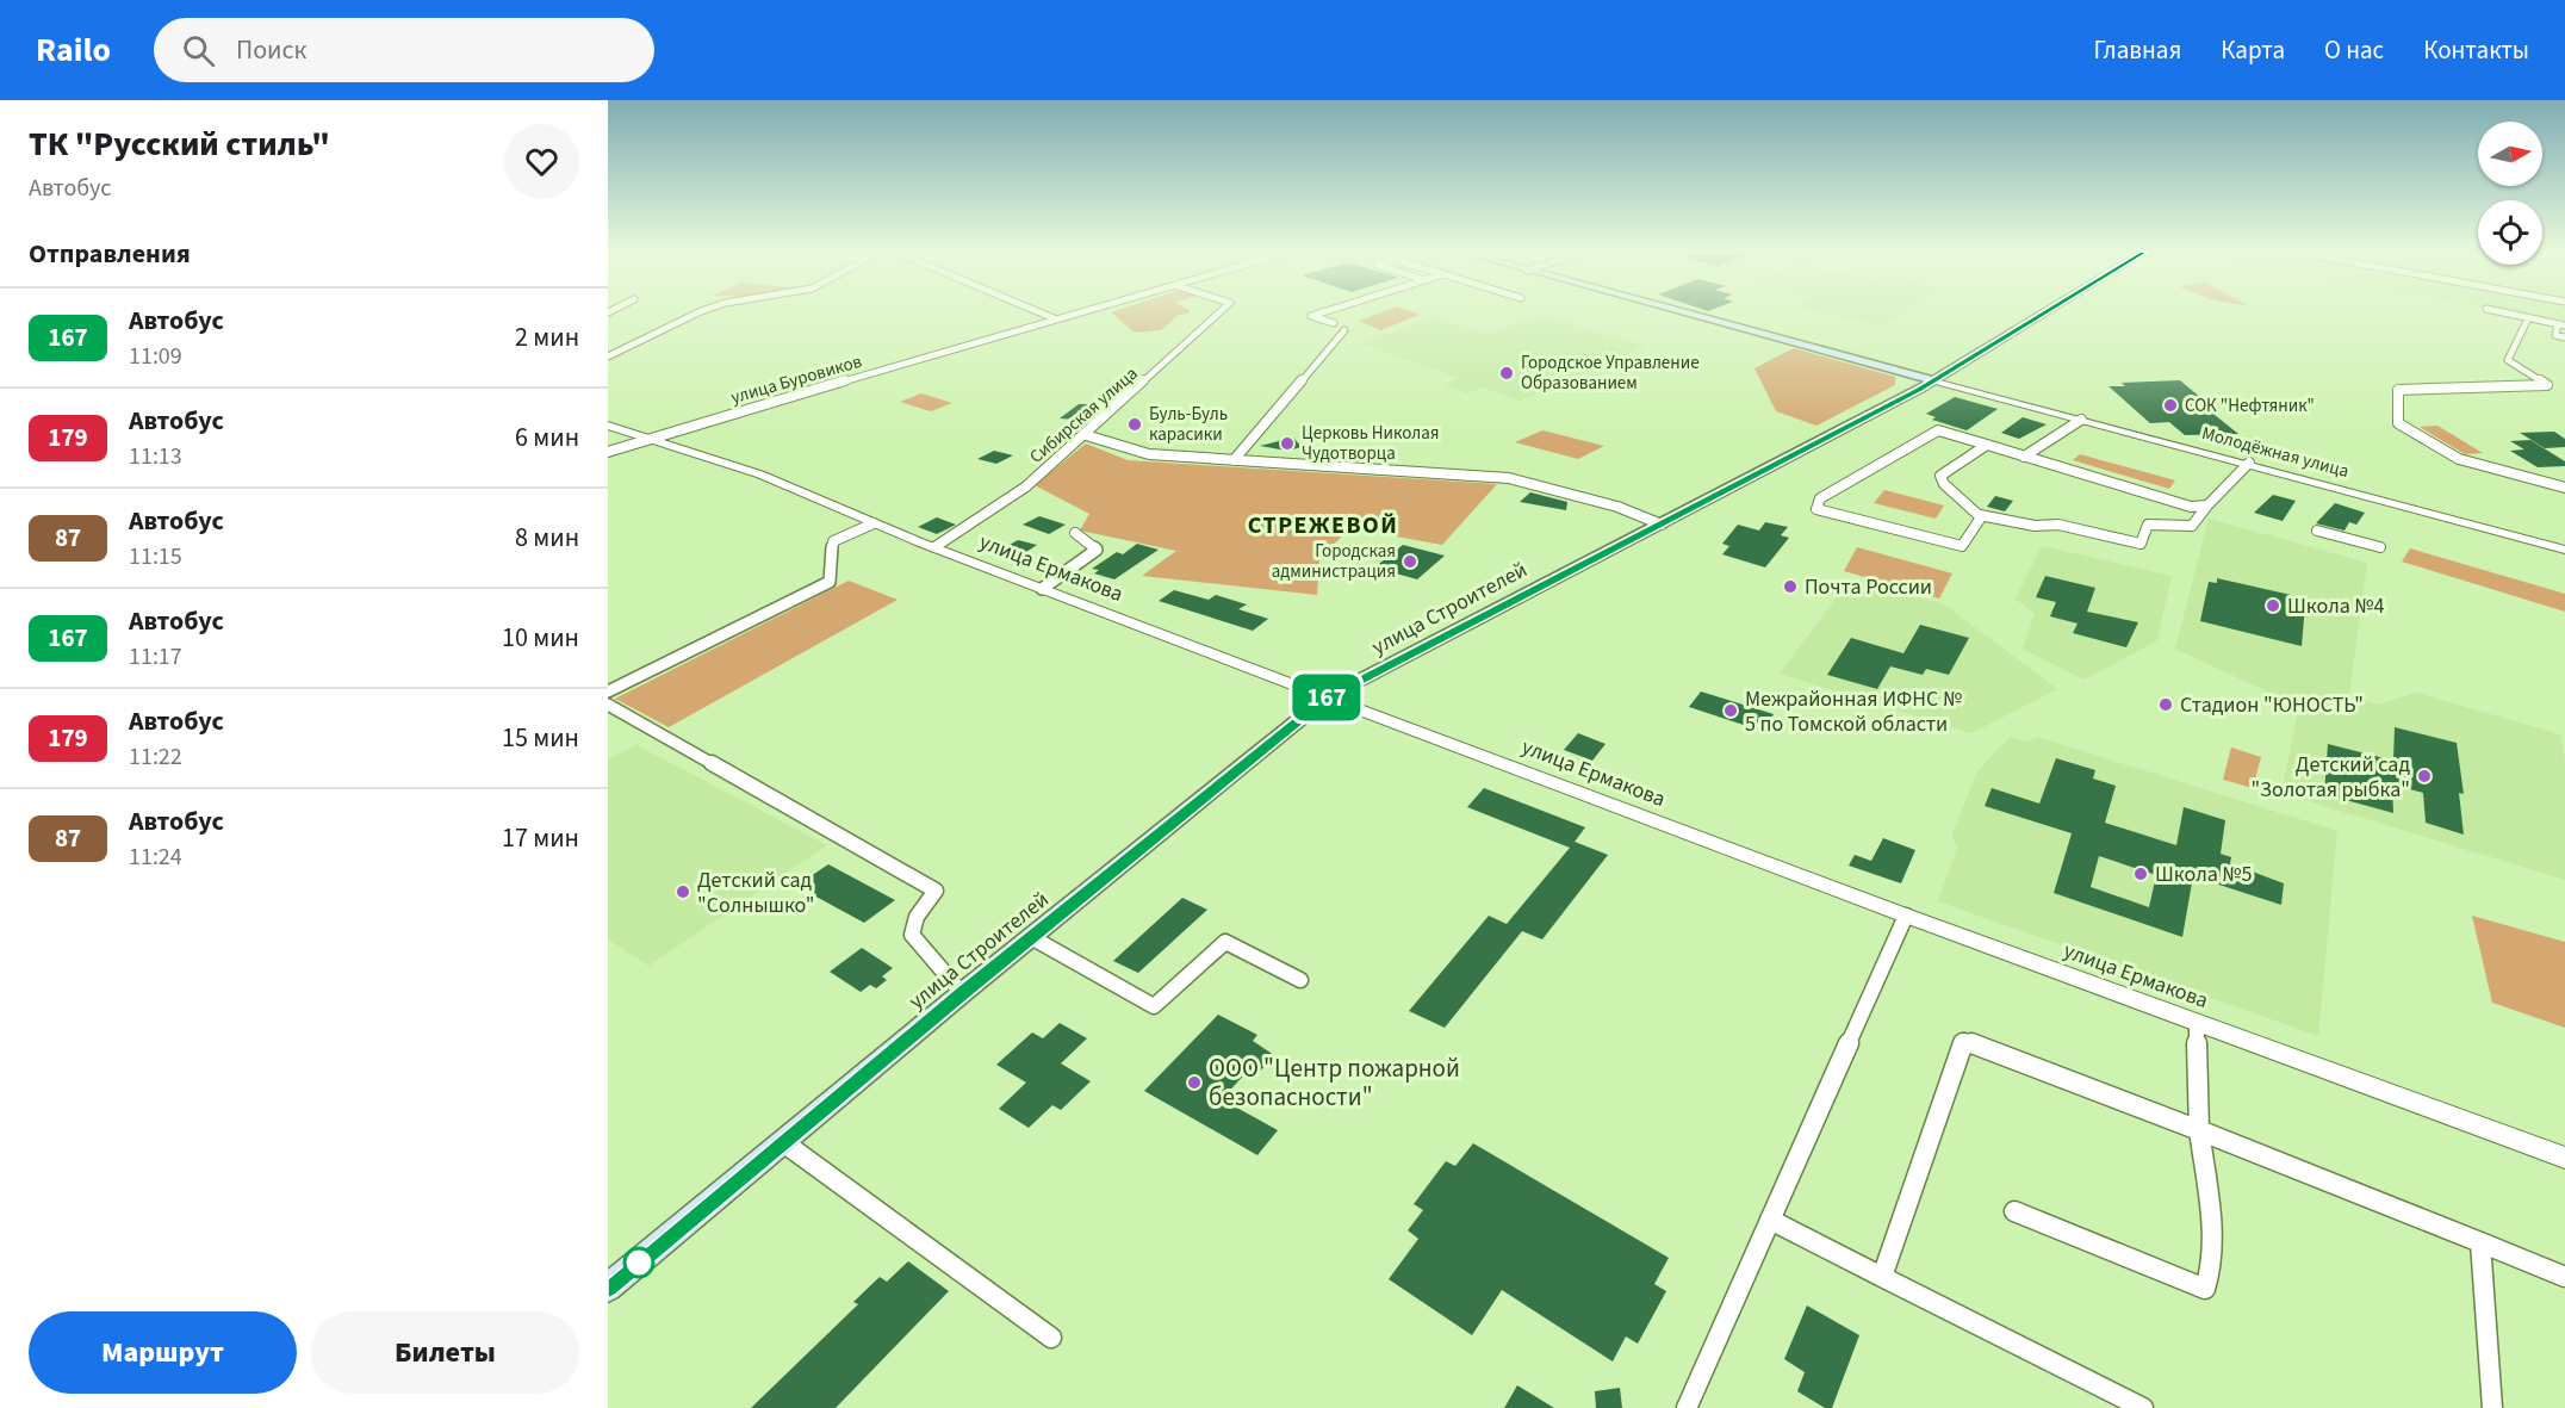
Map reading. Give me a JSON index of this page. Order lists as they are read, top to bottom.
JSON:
{
  "streets": {
    "main road": ["улица Строителей"],
    "street": [
      "улица Буровиков",
      "Сибирская улица",
      "Молодёжная улица",
      "улица Ермакова"
    ]
  },
  "crossings": [
    ["улица Буровиков", "улица Ермакова"],
    ["Сибирская улица", "улица Ермакова"],
    ["Молодёжная улица", "улица Строителей"],
    ["улица Ермакова", "улица Строителей"]
  ],
  "districts": ["СТРЕЖЕВОЙ"],
  "places": [
    "Городское Управление Образованием",
    "СОК \"Нефтяник\"",
    "Буль-Буль карасики",
    "Церковь Николая Чудотворца",
    "Городская администрация",
    "Почта России",
    "Школа №4",
    "Стадион \"ЮНОСТЬ\"",
    "Межрайонная ИФНС № 5 по Томской области",
    "Детский сад \"Золотая рыбка\"",
    "Школа №5",
    "Детский сад \"Солнышко\"",
    "ООО \"Центр пожарной безопасности\""
  ],
  "lines": ["bus line 167"],
  "north": "right",
  "page": {
    "header": "Railo",
    "search": "Поиск",
    "nav": [
      "Главная",
      "Карта",
      "О нас",
      "Контакты"
    ],
    "heading": [
      ["ТК \"Русский стиль\"", "Автобус"],
      "Отправления"
    ],
    "on_map": "167",
    "list": [
      {
        "mark": "167",
        "name": "Автобус",
        "note": "11:09",
        "value": "2 мин"
      },
      {
        "mark": "179",
        "name": "Автобус",
        "note": "11:13",
        "value": "6 мин"
      },
      {
        "mark": "87",
        "name": "Автобус",
        "note": "11:15",
        "value": "8 мин"
      },
      {
        "mark": "167",
        "name": "Автобус",
        "note": "11:17",
        "value": "10 мин"
      },
      {
        "mark": "179",
        "name": "Автобус",
        "note": "11:22",
        "value": "15 мин"
      },
      {
        "mark": "87",
        "name": "Автобус",
        "note": "11:24",
        "value": "17 мин"
      }
    ],
    "buttons": ["Маршрут", "Билеты"]
  }
}
